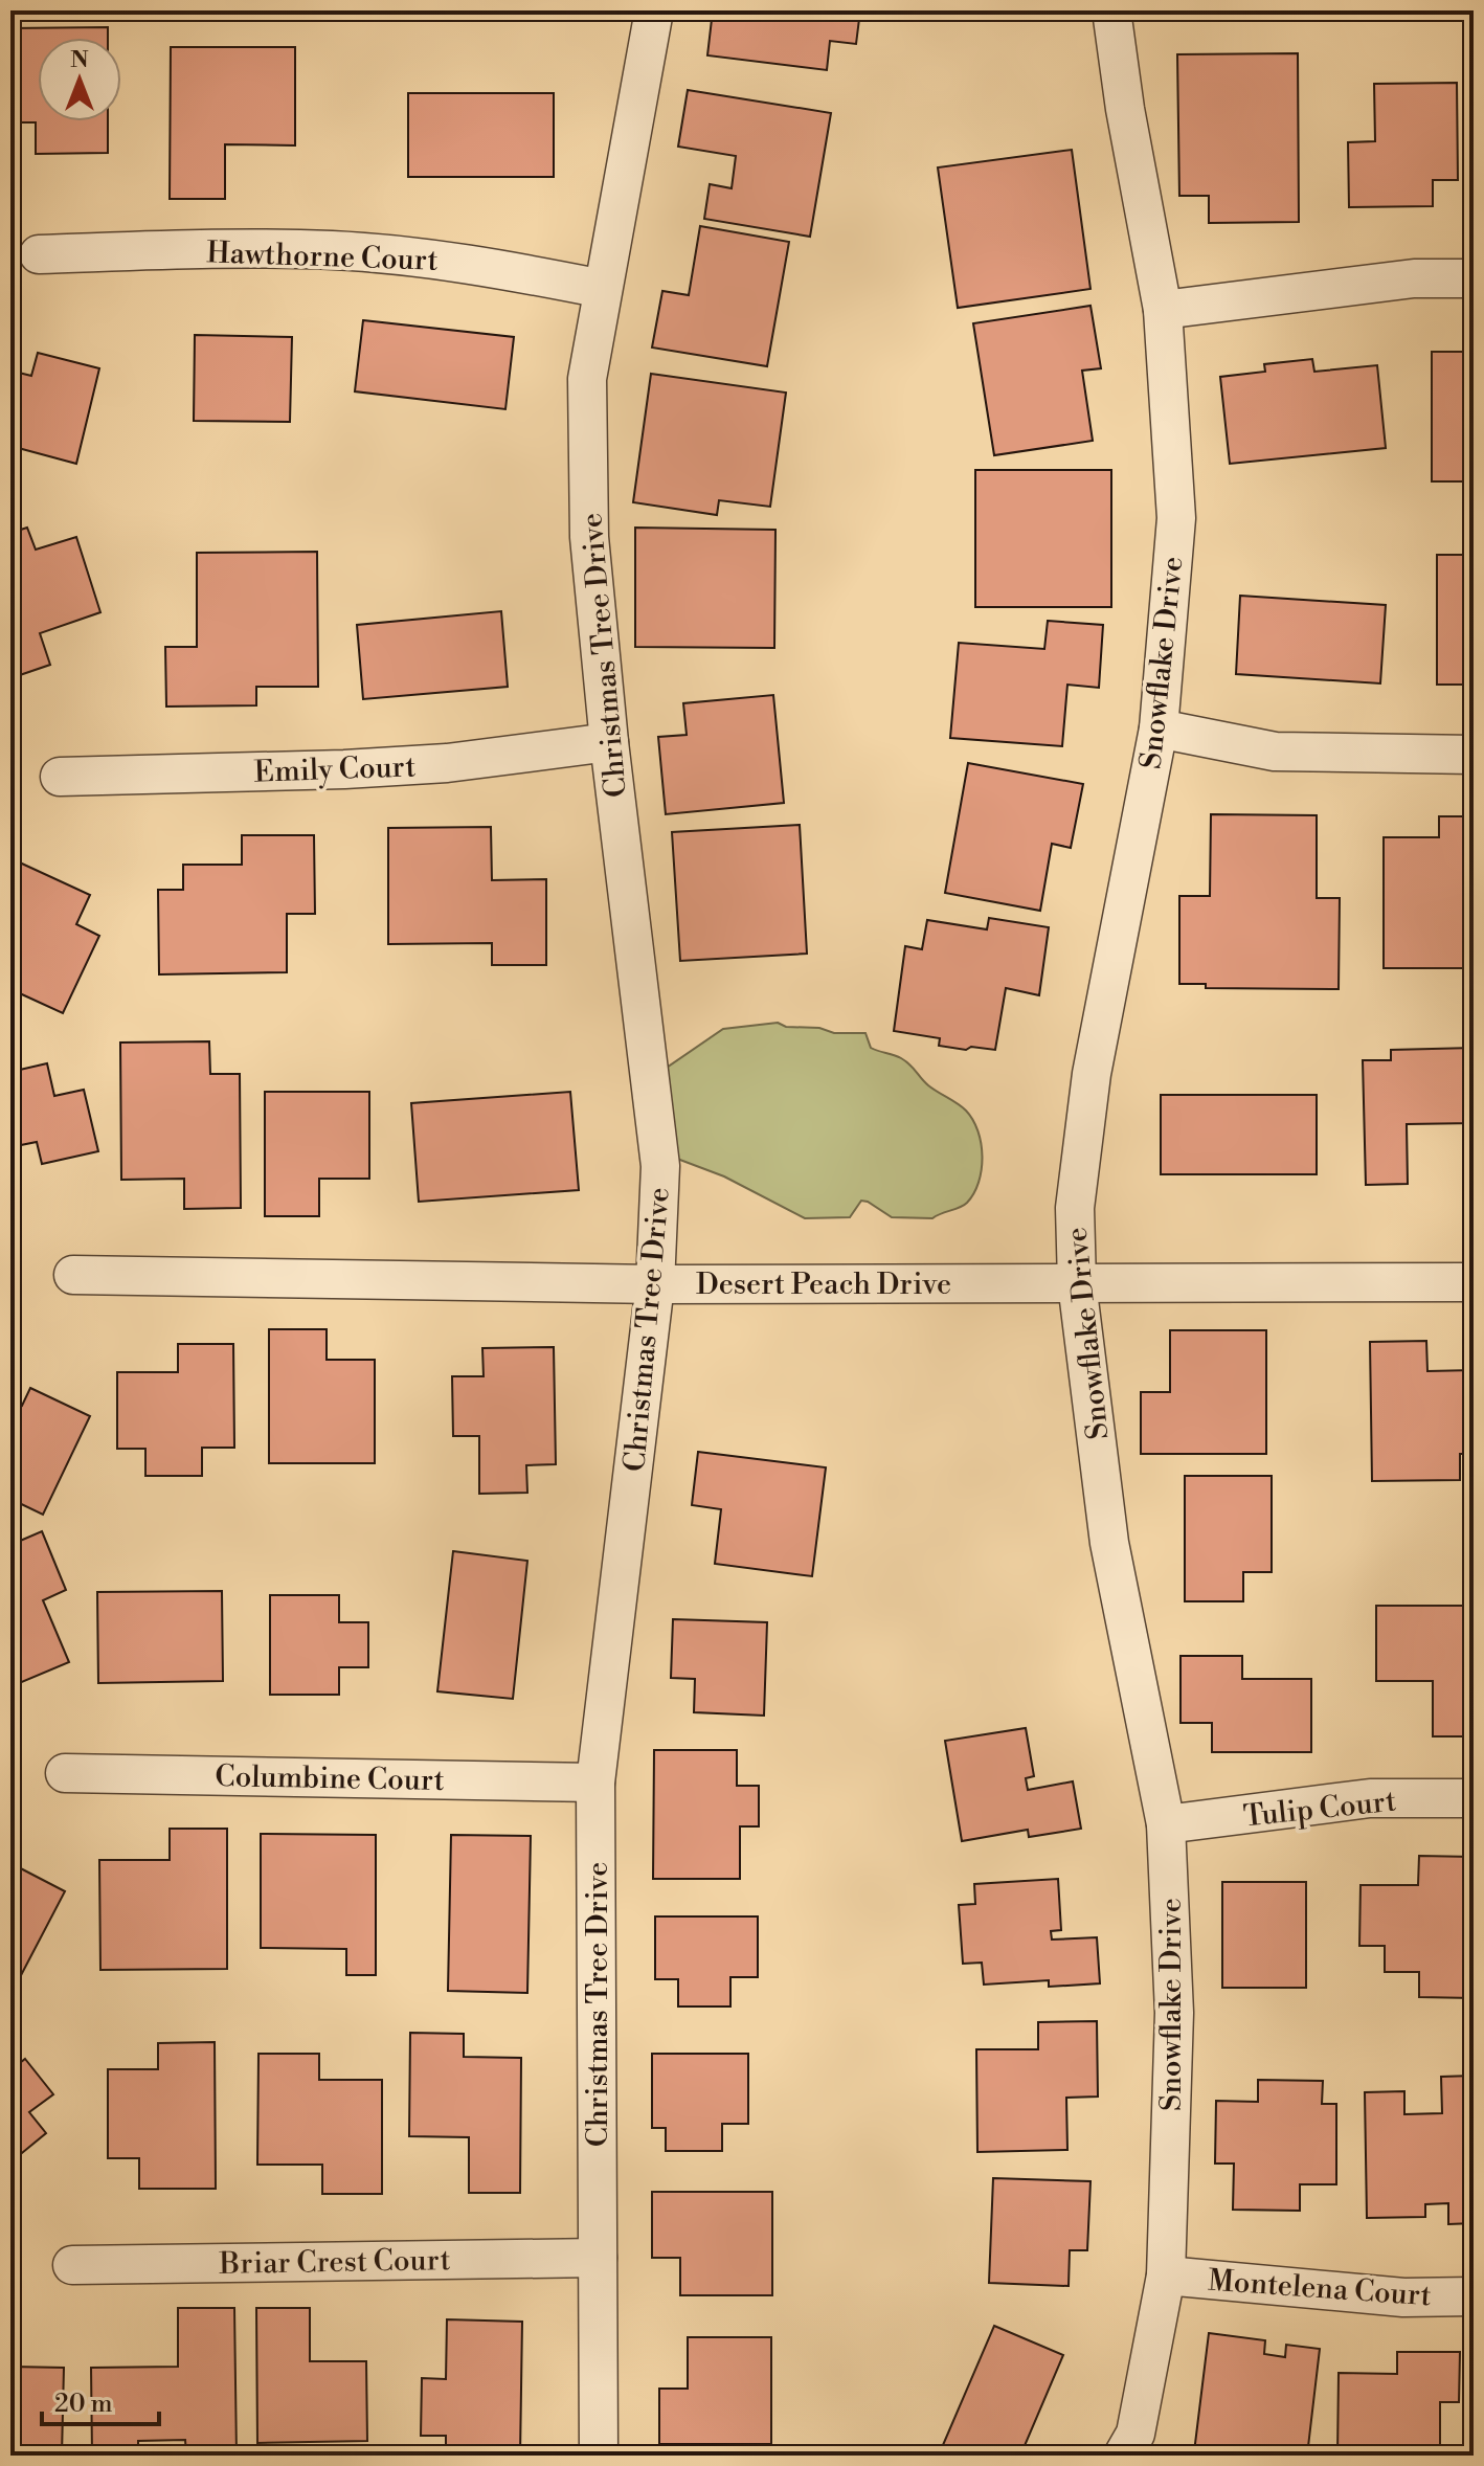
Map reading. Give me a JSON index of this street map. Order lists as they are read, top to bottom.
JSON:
{
  "streets": {
    "street": [
      "Hawthorne Court",
      "Christmas Tree Drive",
      "Snowflake Drive",
      "Emily Court",
      "Desert Peach Drive",
      "Columbine Court",
      "Tulip Court",
      "Briar Crest Court",
      "Montelena Court"
    ]
  },
  "crossings": [
    ["Hawthorne Court", "Christmas Tree Drive"],
    ["Christmas Tree Drive", "Emily Court"],
    ["Christmas Tree Drive", "Desert Peach Drive"],
    ["Christmas Tree Drive", "Columbine Court"],
    ["Christmas Tree Drive", "Briar Crest Court"],
    ["Snowflake Drive", "Desert Peach Drive"],
    ["Snowflake Drive", "Tulip Court"],
    ["Snowflake Drive", "Montelena Court"]
  ],
  "scale_bar": "20 m",
  "north": "top"
}
